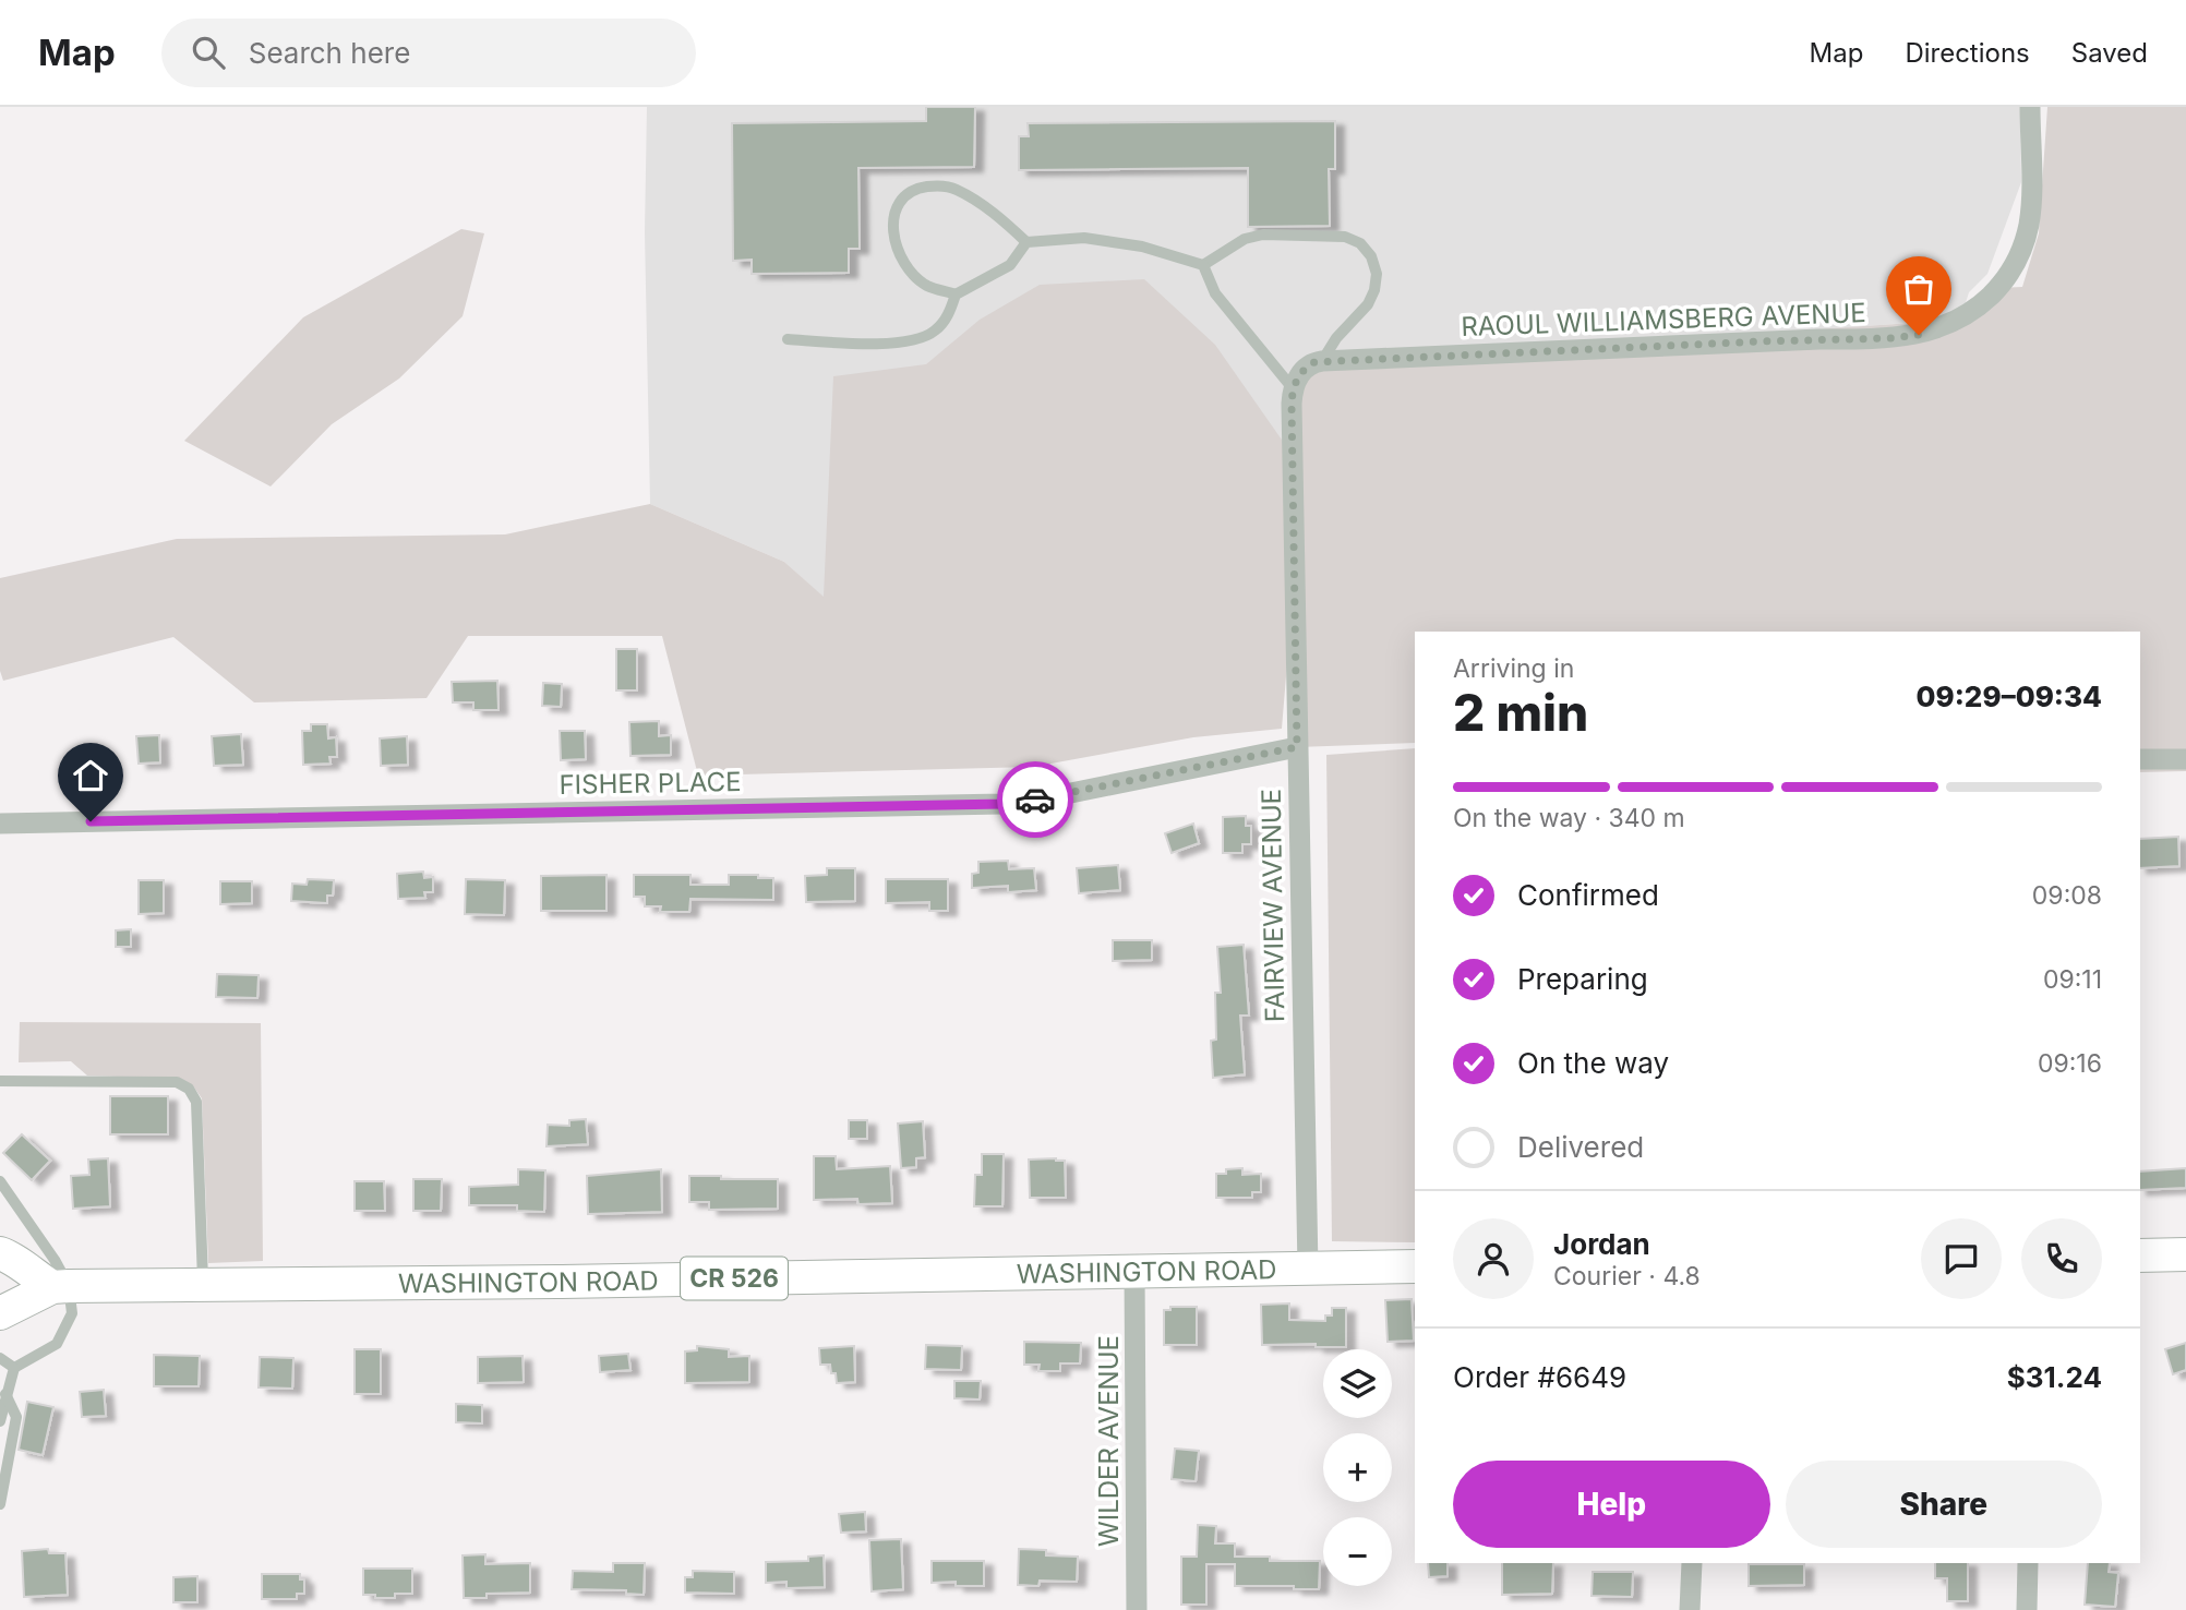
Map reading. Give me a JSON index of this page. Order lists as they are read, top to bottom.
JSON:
{
  "streets": {
    "main road": ["WASHINGTON ROAD", "CR 526"],
    "street": [
      "RAOUL WILLIAMSBERG AVENUE",
      "FISHER PLACE",
      "FAIRVIEW AVENUE",
      "WILDER AVENUE"
    ]
  },
  "crossings": [
    ["FISHER PLACE", "FAIRVIEW AVENUE"],
    ["FAIRVIEW AVENUE", "WASHINGTON ROAD"],
    ["WASHINGTON ROAD", "WILDER AVENUE"]
  ],
  "page": {
    "header": "Map",
    "search": "Search here",
    "nav": ["Map", "Directions", "Saved"],
    "heading": ["2 min", "Arriving in", "09:29–09:34"],
    "panel": [
      "Jordan",
      "Courier · 4.8",
      "Order #6649",
      "$31.24"
    ],
    "bar": "On the way · 340 m",
    "list": [
      ["Confirmed", "09:08"],
      ["Preparing", "09:11"],
      ["On the way", "09:16"],
      "Delivered"
    ],
    "map_buttons": ["+", "−"],
    "buttons": ["Help", "Share"]
  }
}
